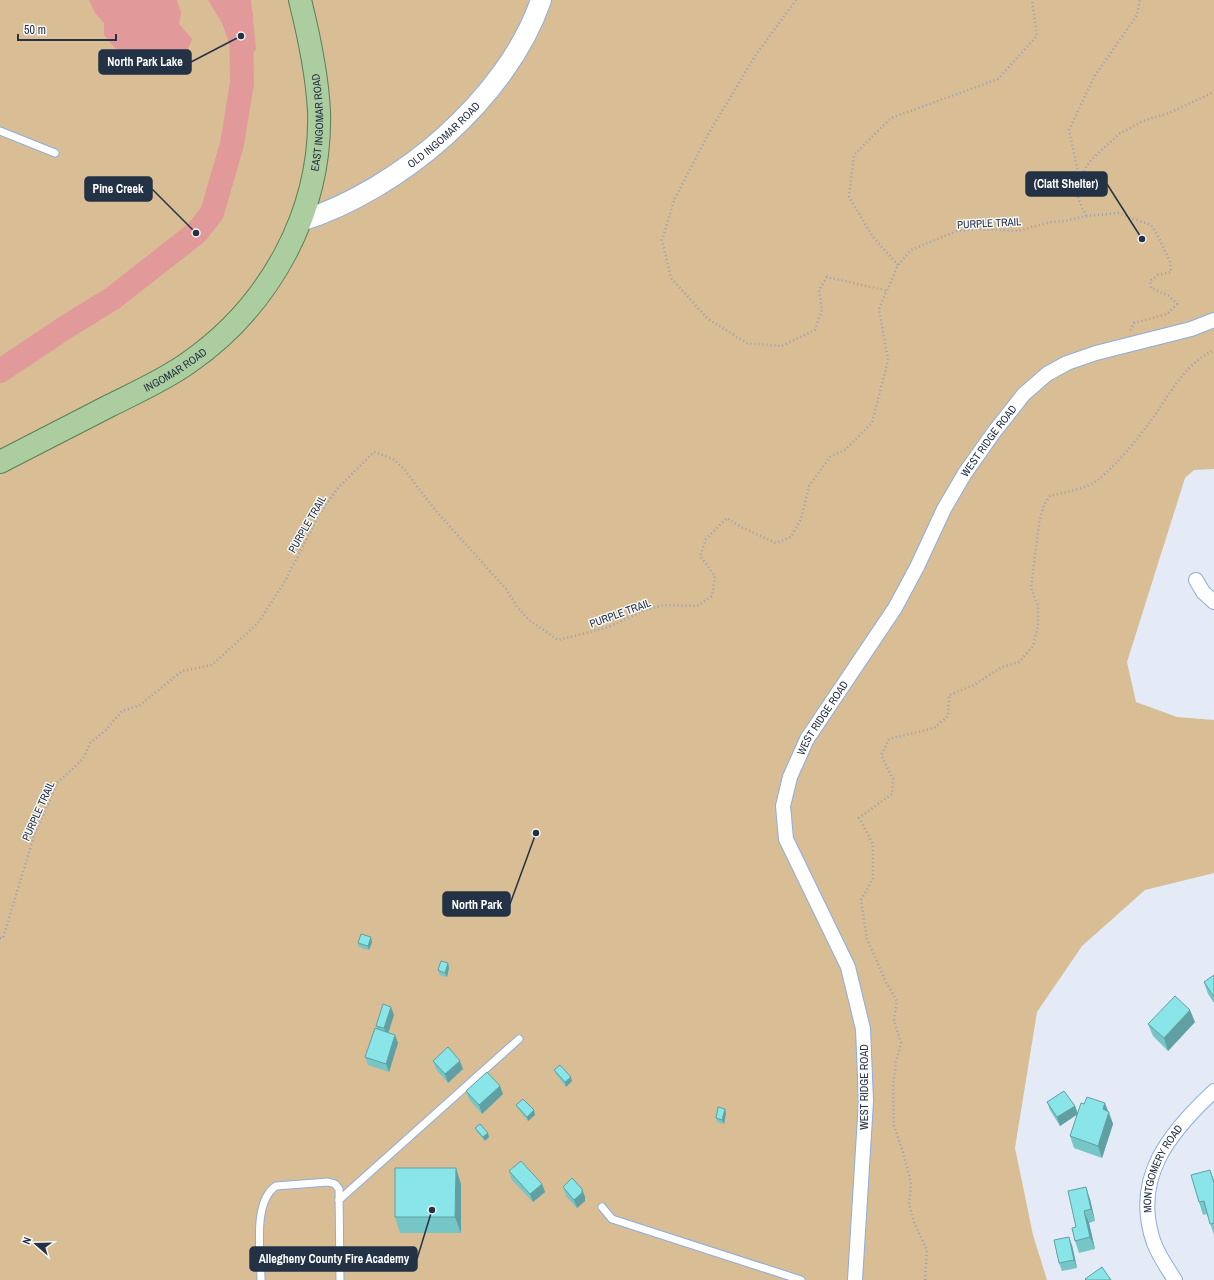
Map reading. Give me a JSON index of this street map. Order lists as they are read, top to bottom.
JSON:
{
  "streets": {
    "main road": ["EAST INGOMAR ROAD", "INGOMAR ROAD"],
    "street": ["OLD INGOMAR ROAD", "WEST RIDGE ROAD", "MONTGOMERY ROAD"],
    "path": ["PURPLE TRAIL"]
  },
  "crossings": [
    ["EAST INGOMAR ROAD", "OLD INGOMAR ROAD"],
    ["EAST INGOMAR ROAD", "INGOMAR ROAD"],
    ["OLD INGOMAR ROAD", "INGOMAR ROAD"],
    ["PURPLE TRAIL", "WEST RIDGE ROAD"]
  ],
  "places": [
    "North Park Lake",
    "Pine Creek",
    "(Clatt Shelter)",
    "North Park",
    "Allegheny County Fire Academy"
  ],
  "scale_bar": "50 m",
  "north": "left"
}
